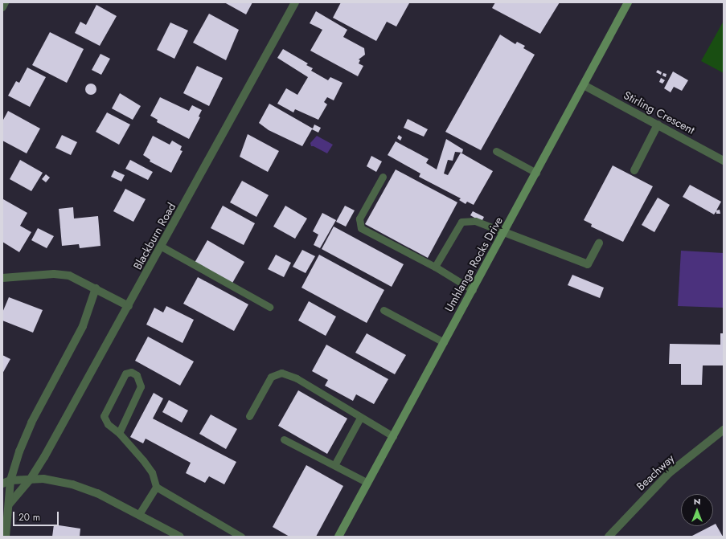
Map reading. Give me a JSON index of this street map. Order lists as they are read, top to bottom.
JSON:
{
  "streets": {
    "main road": ["Umhlanga Rocks Drive"],
    "street": ["Stirling Crescent", "Blackburn Road", "Beachway"]
  },
  "crossings": [
    ["Stirling Crescent", "Umhlanga Rocks Drive"]
  ],
  "scale_bar": "20 m",
  "north": "top"
}
